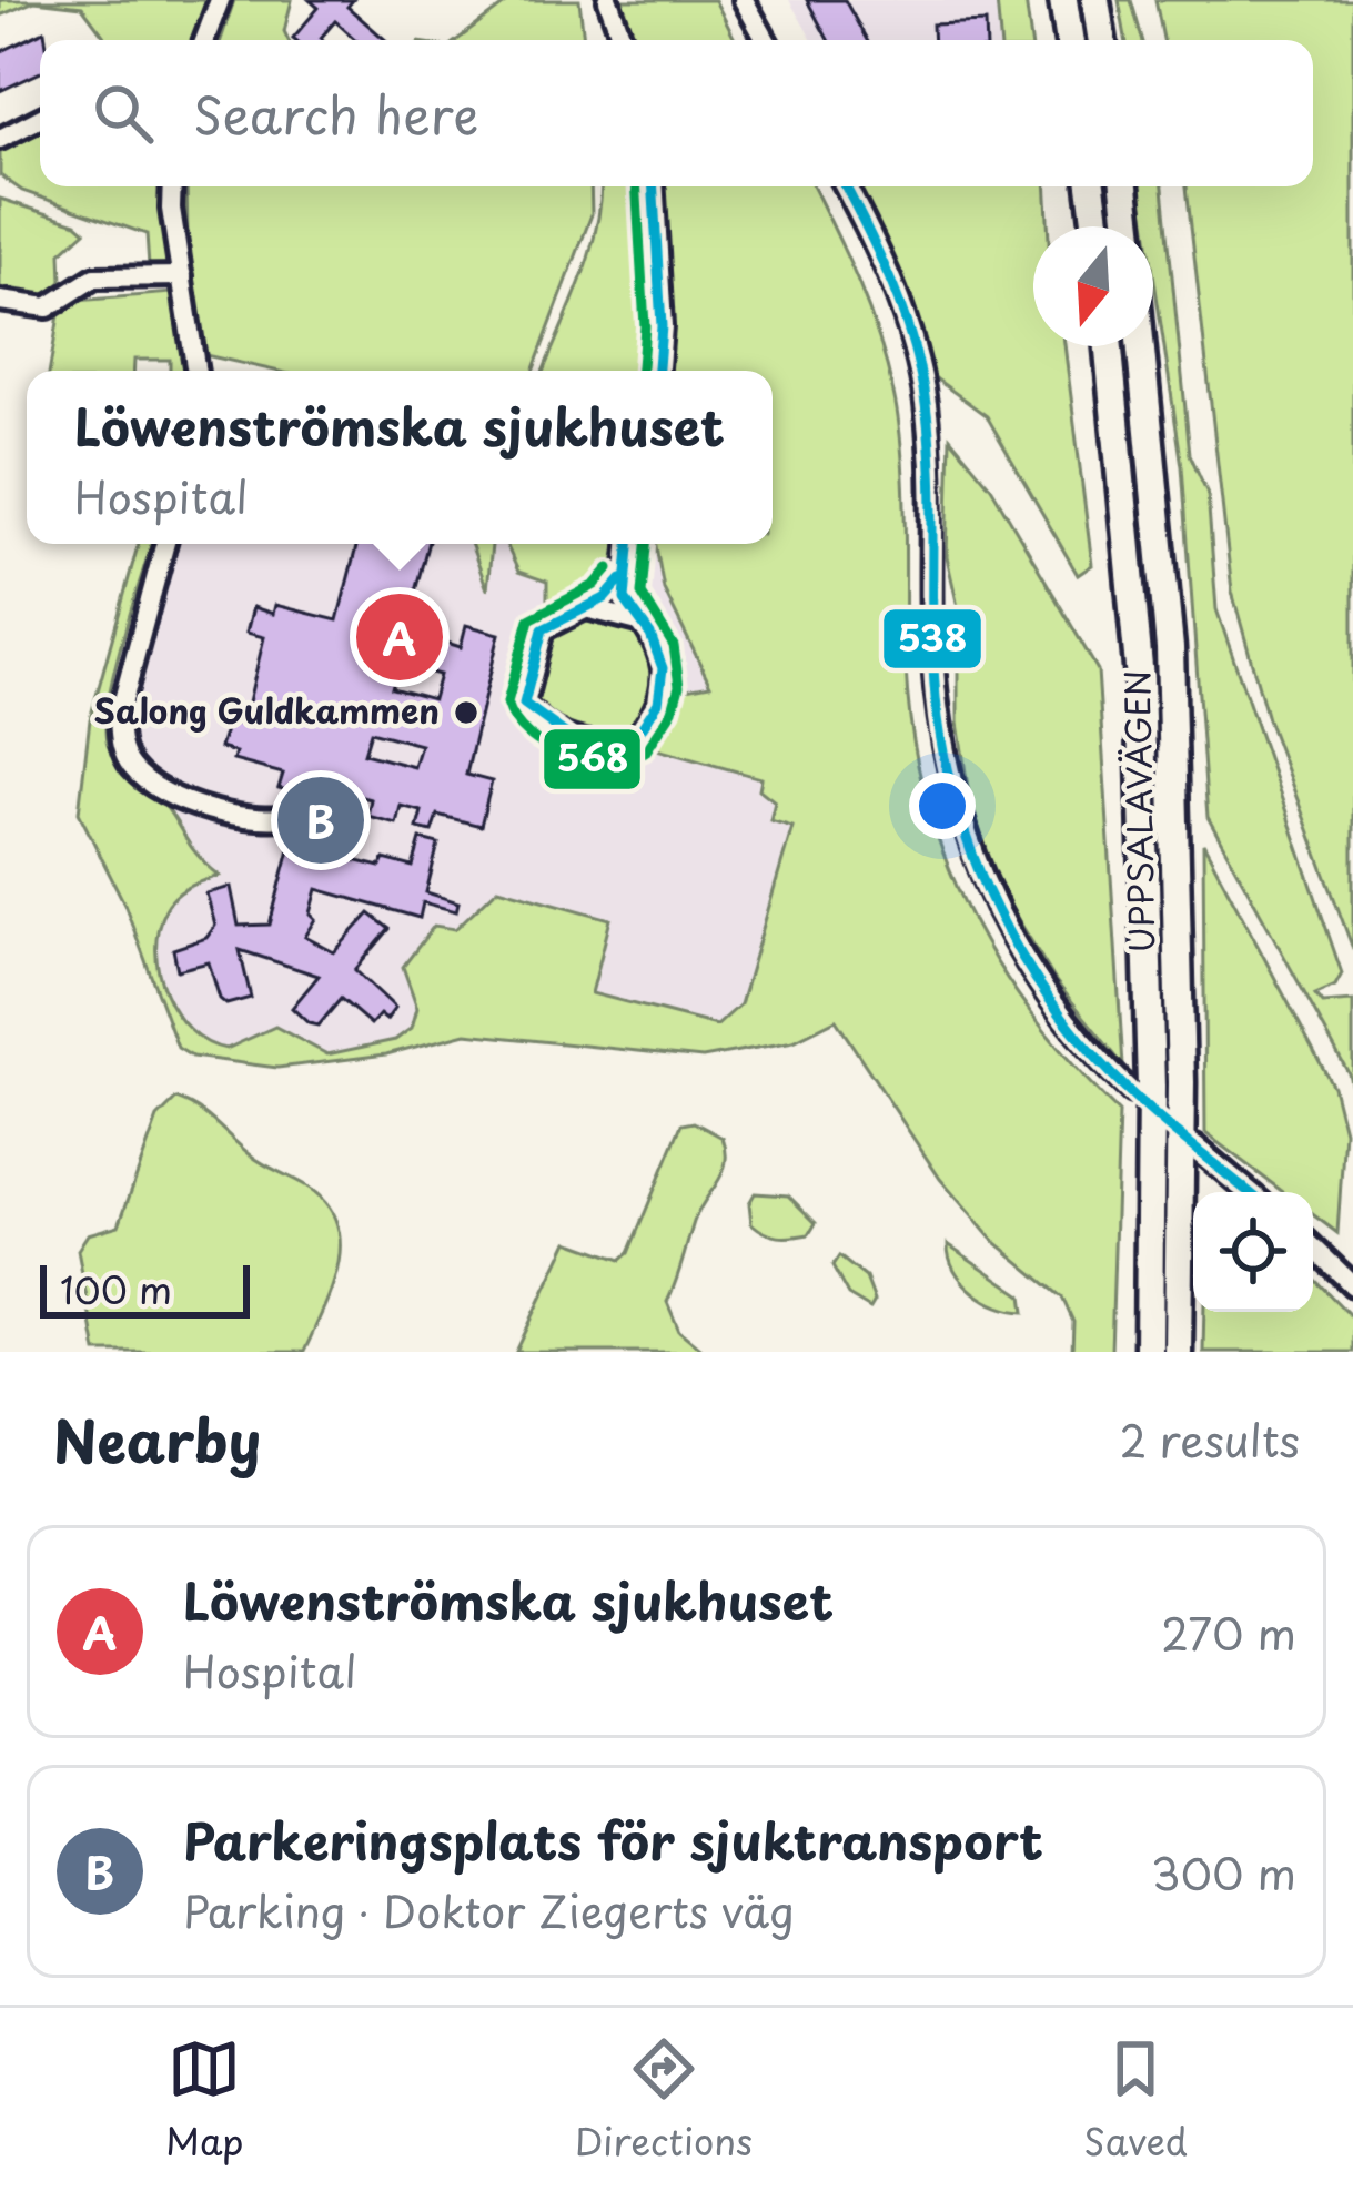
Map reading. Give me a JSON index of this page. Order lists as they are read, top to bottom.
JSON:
{
  "streets": {
    "highway": ["UPPSALAVÄGEN"]
  },
  "places": ["Salong Guldkammen"],
  "lines": ["transit line 538", "transit line 568"],
  "scale_bar": "100 m",
  "north": "bottom",
  "page": {
    "search": "Search here",
    "popup": ["Löwenströmska sjukhuset", "Hospital"],
    "pins": ["A", "B"],
    "scale": "100 m",
    "heading": ["Nearby", "2 results"],
    "list": [
      {
        "mark": "A",
        "name": "Löwenströmska sjukhuset",
        "note": "Hospital",
        "value": "270 m"
      },
      {
        "mark": "B",
        "name": "Parkeringsplats för sjuktransport",
        "note": "Parking · Doktor Ziegerts väg",
        "value": "300 m"
      }
    ],
    "nav": ["Map", "Directions", "Saved"]
  }
}
